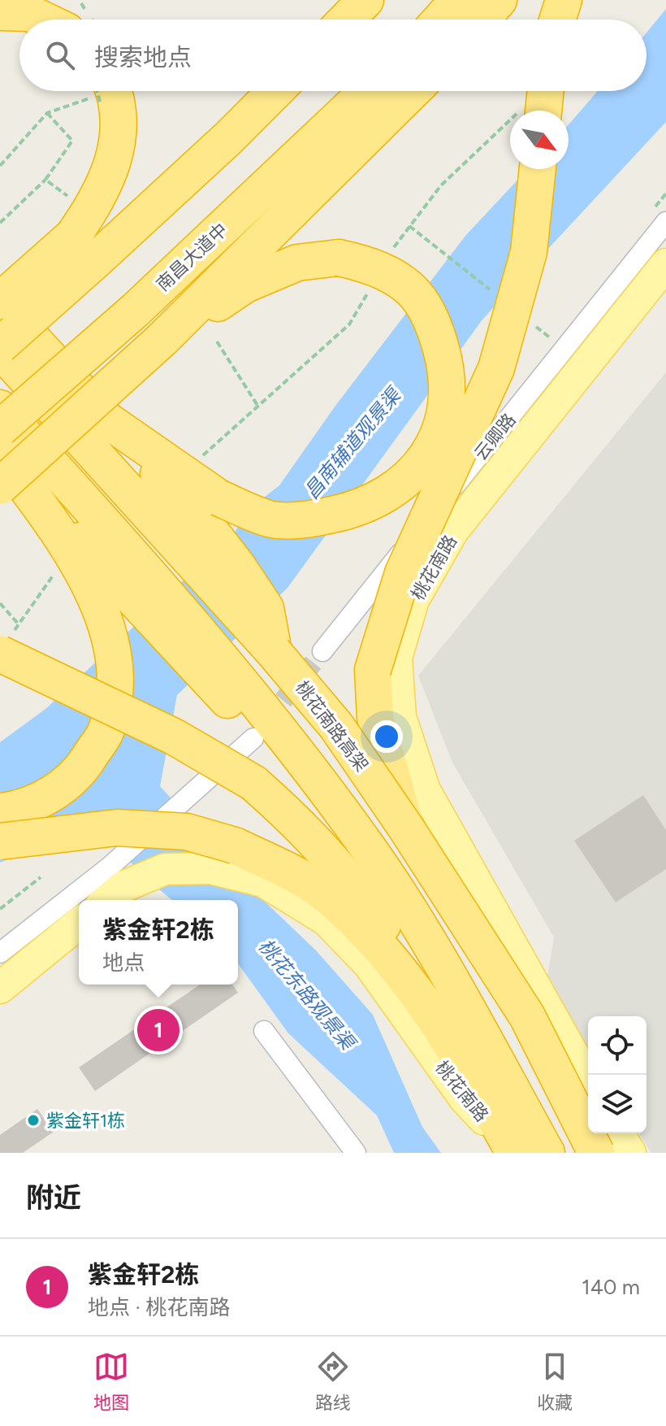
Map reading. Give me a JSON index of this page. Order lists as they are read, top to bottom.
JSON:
{
  "streets": {
    "highway": ["南昌大道中", "桃花南路高架"],
    "main road": ["桃花南路"],
    "street": ["云卿路"]
  },
  "water": ["昌南辅道观景渠", "桃花东路观景渠"],
  "places": ["紫金轩1栋"],
  "north": "bottom right",
  "page": {
    "search": "搜索地点",
    "popup": ["紫金轩2栋", "地点"],
    "pins": "1",
    "heading": "附近",
    "list": [
      {
        "mark": "1",
        "name": "紫金轩2栋",
        "note": "地点 · 桃花南路",
        "value": "140 m"
      }
    ],
    "nav": ["地图", "路线", "收藏"]
  }
}
